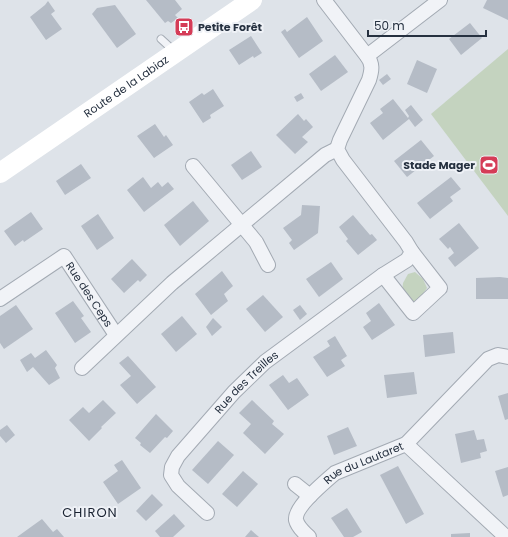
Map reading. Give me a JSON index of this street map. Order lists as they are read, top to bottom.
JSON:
{
  "streets": {
    "main road": ["Route de la Labiaz"],
    "street": ["Rue des Ceps", "Rue des Treilles", "Rue du Lautaret"]
  },
  "districts": ["CHIRON"],
  "places": {
    "bus stop": ["Petite Forêt"],
    "sports": ["Stade Mager"]
  },
  "scale_bar": "50 m"
}
